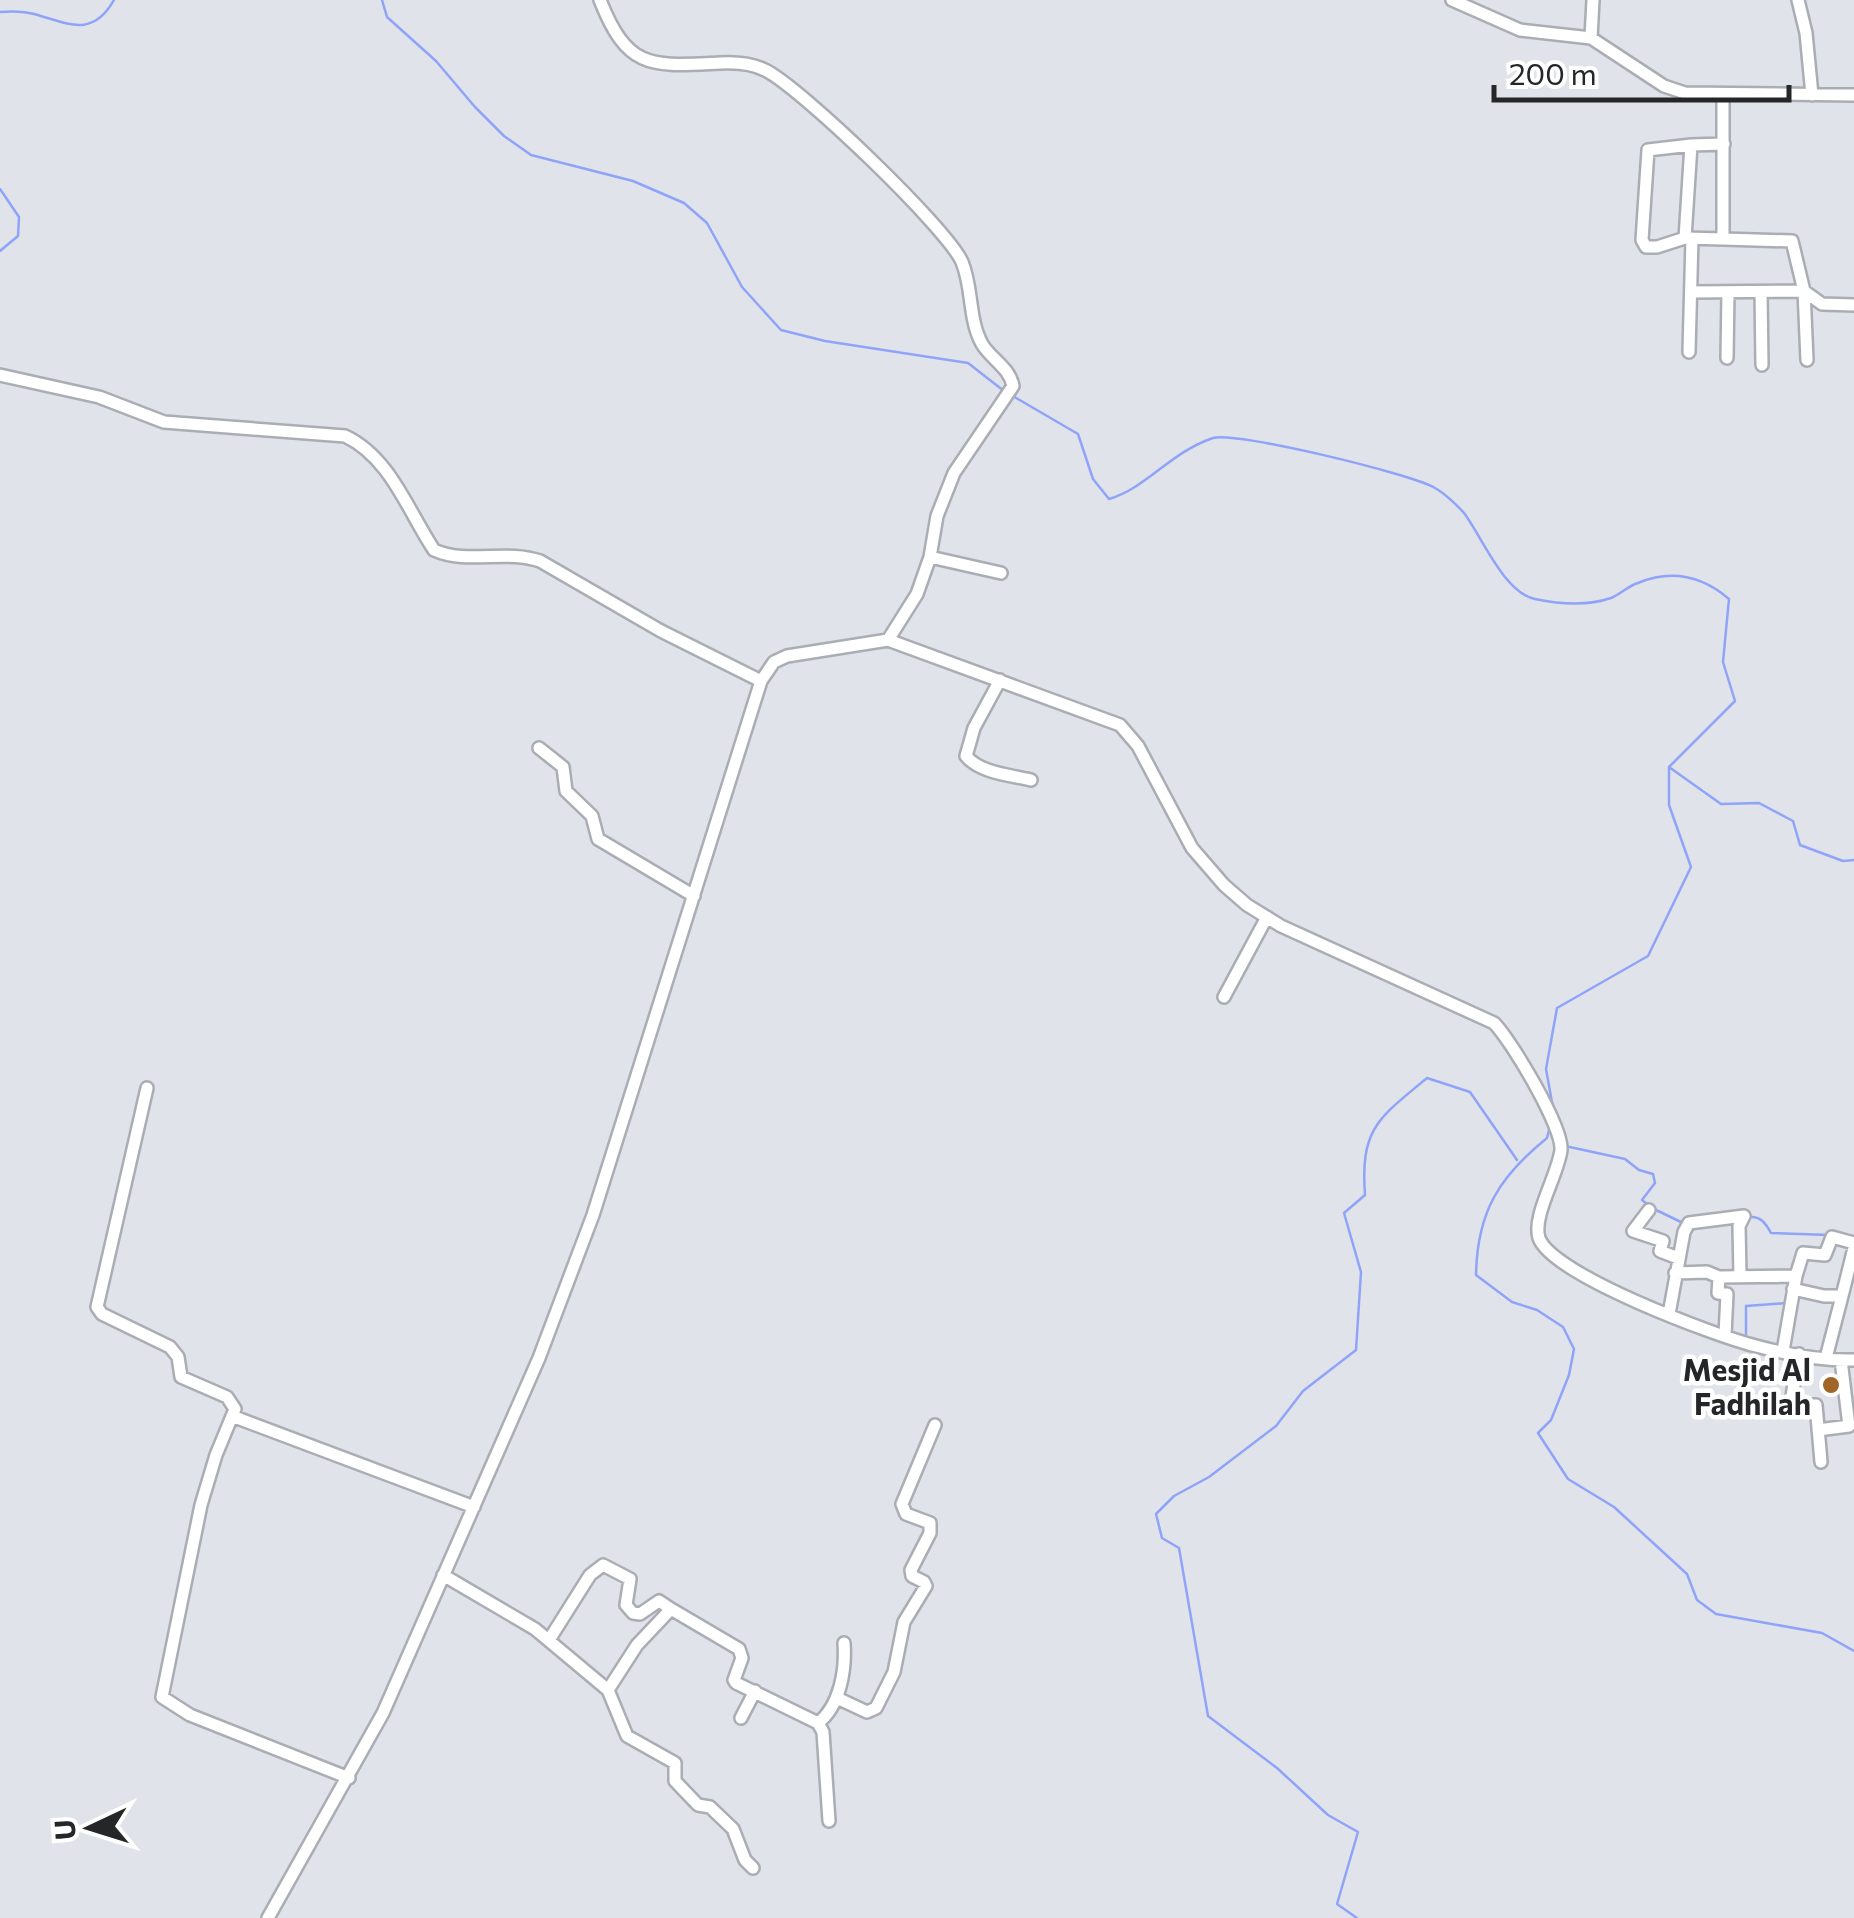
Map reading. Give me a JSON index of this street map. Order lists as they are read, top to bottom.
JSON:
{
  "places": ["Mesjid Al Fadhilah"],
  "scale_bar": "200 m",
  "north": "left"
}
